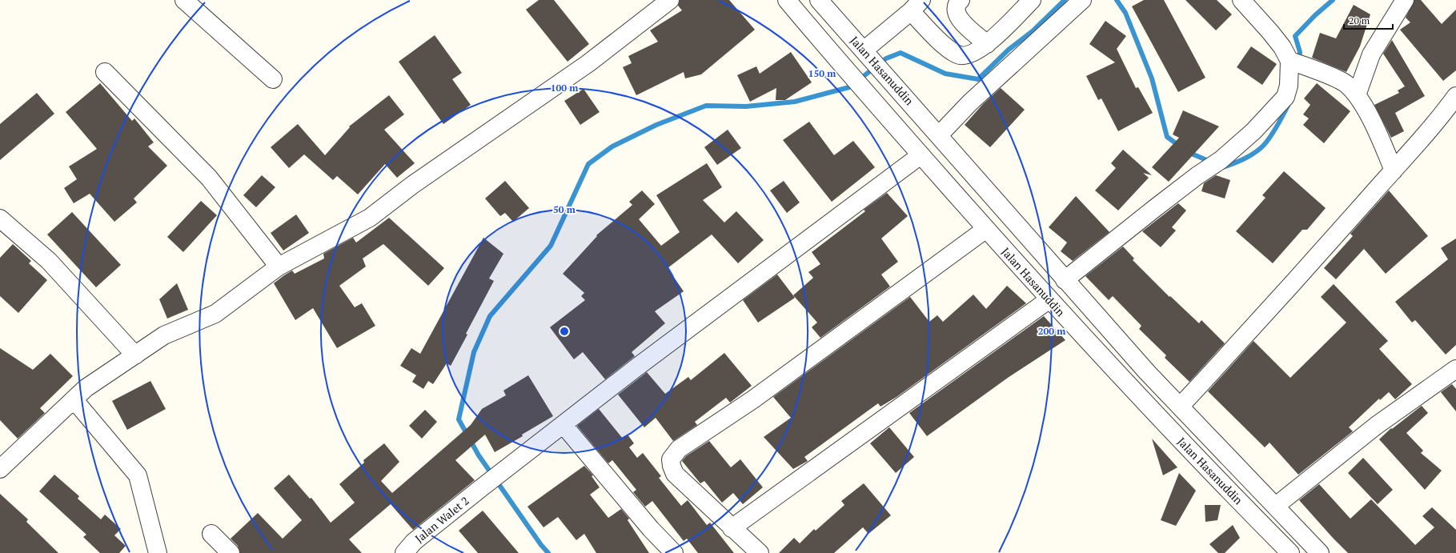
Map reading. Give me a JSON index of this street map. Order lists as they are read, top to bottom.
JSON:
{
  "streets": {
    "street": ["Jalan Hasanuddin", "Jalan Walet 2"]
  },
  "crossings": [
    ["Jalan Hasanuddin", "Jalan Walet 2"]
  ],
  "scale_bar": "20 m",
  "rings": [
    "150 m",
    "100 m",
    "50 m",
    "200 m"
  ]
}
